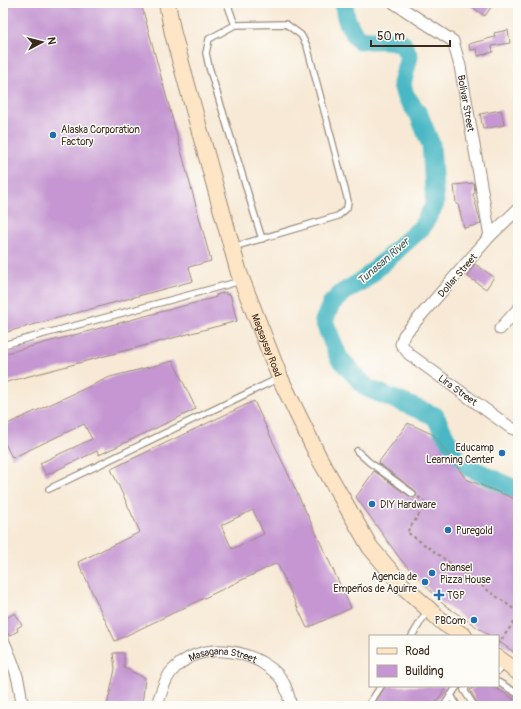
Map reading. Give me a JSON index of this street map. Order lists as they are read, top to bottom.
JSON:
{
  "streets": {
    "main road": ["Magsaysay Road"],
    "street": [
      "Bolivar Street",
      "Dollar Street",
      "Lira Street",
      "Masagana Street"
    ]
  },
  "crossings": [
    ["Bolivar Street", "Dollar Street"],
    ["Dollar Street", "Lira Street"]
  ],
  "water": ["Tunasan River"],
  "places": {
    "other": [
      "Alaska Corporation Factory",
      "Educamp Learning Center",
      "DIY Hardware",
      "Puregold",
      "Chansel Pizza House",
      "Agencia de Empeños de Aguirre",
      "PBCom"
    ],
    "health": ["TGP"]
  },
  "legend": ["Road", "Building"],
  "scale_bar": "50 m",
  "north": "right"
}
